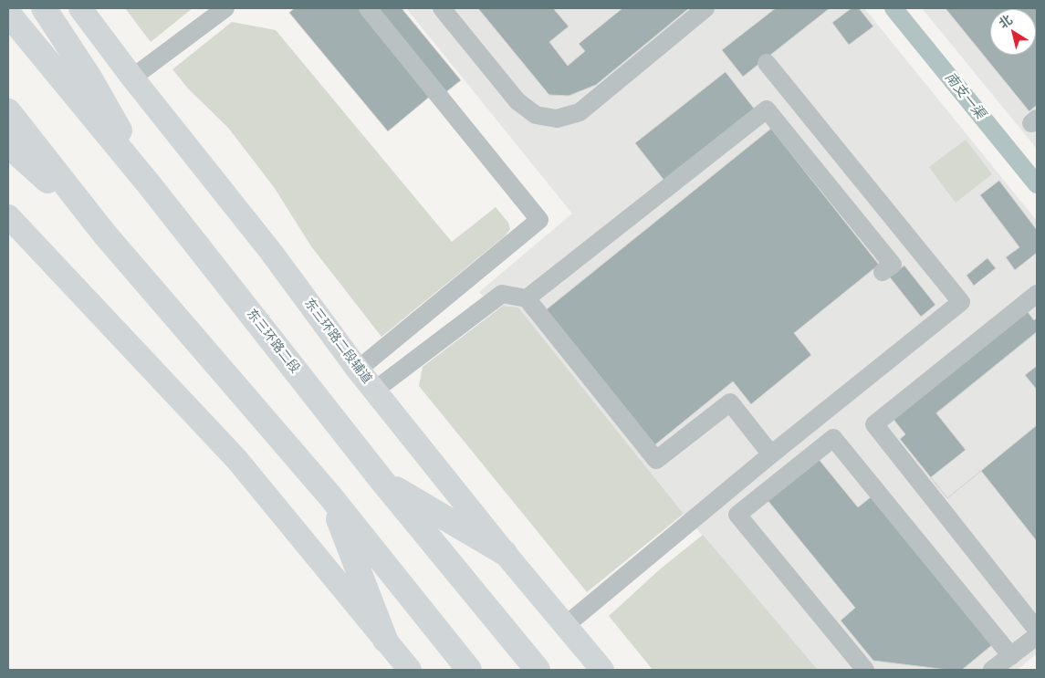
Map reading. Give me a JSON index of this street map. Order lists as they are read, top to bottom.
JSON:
{
  "streets": {
    "highway": ["东三环路二段"],
    "main road": ["东三环路二段辅道"]
  },
  "water": ["南支一渠"],
  "north": "top left"
}
